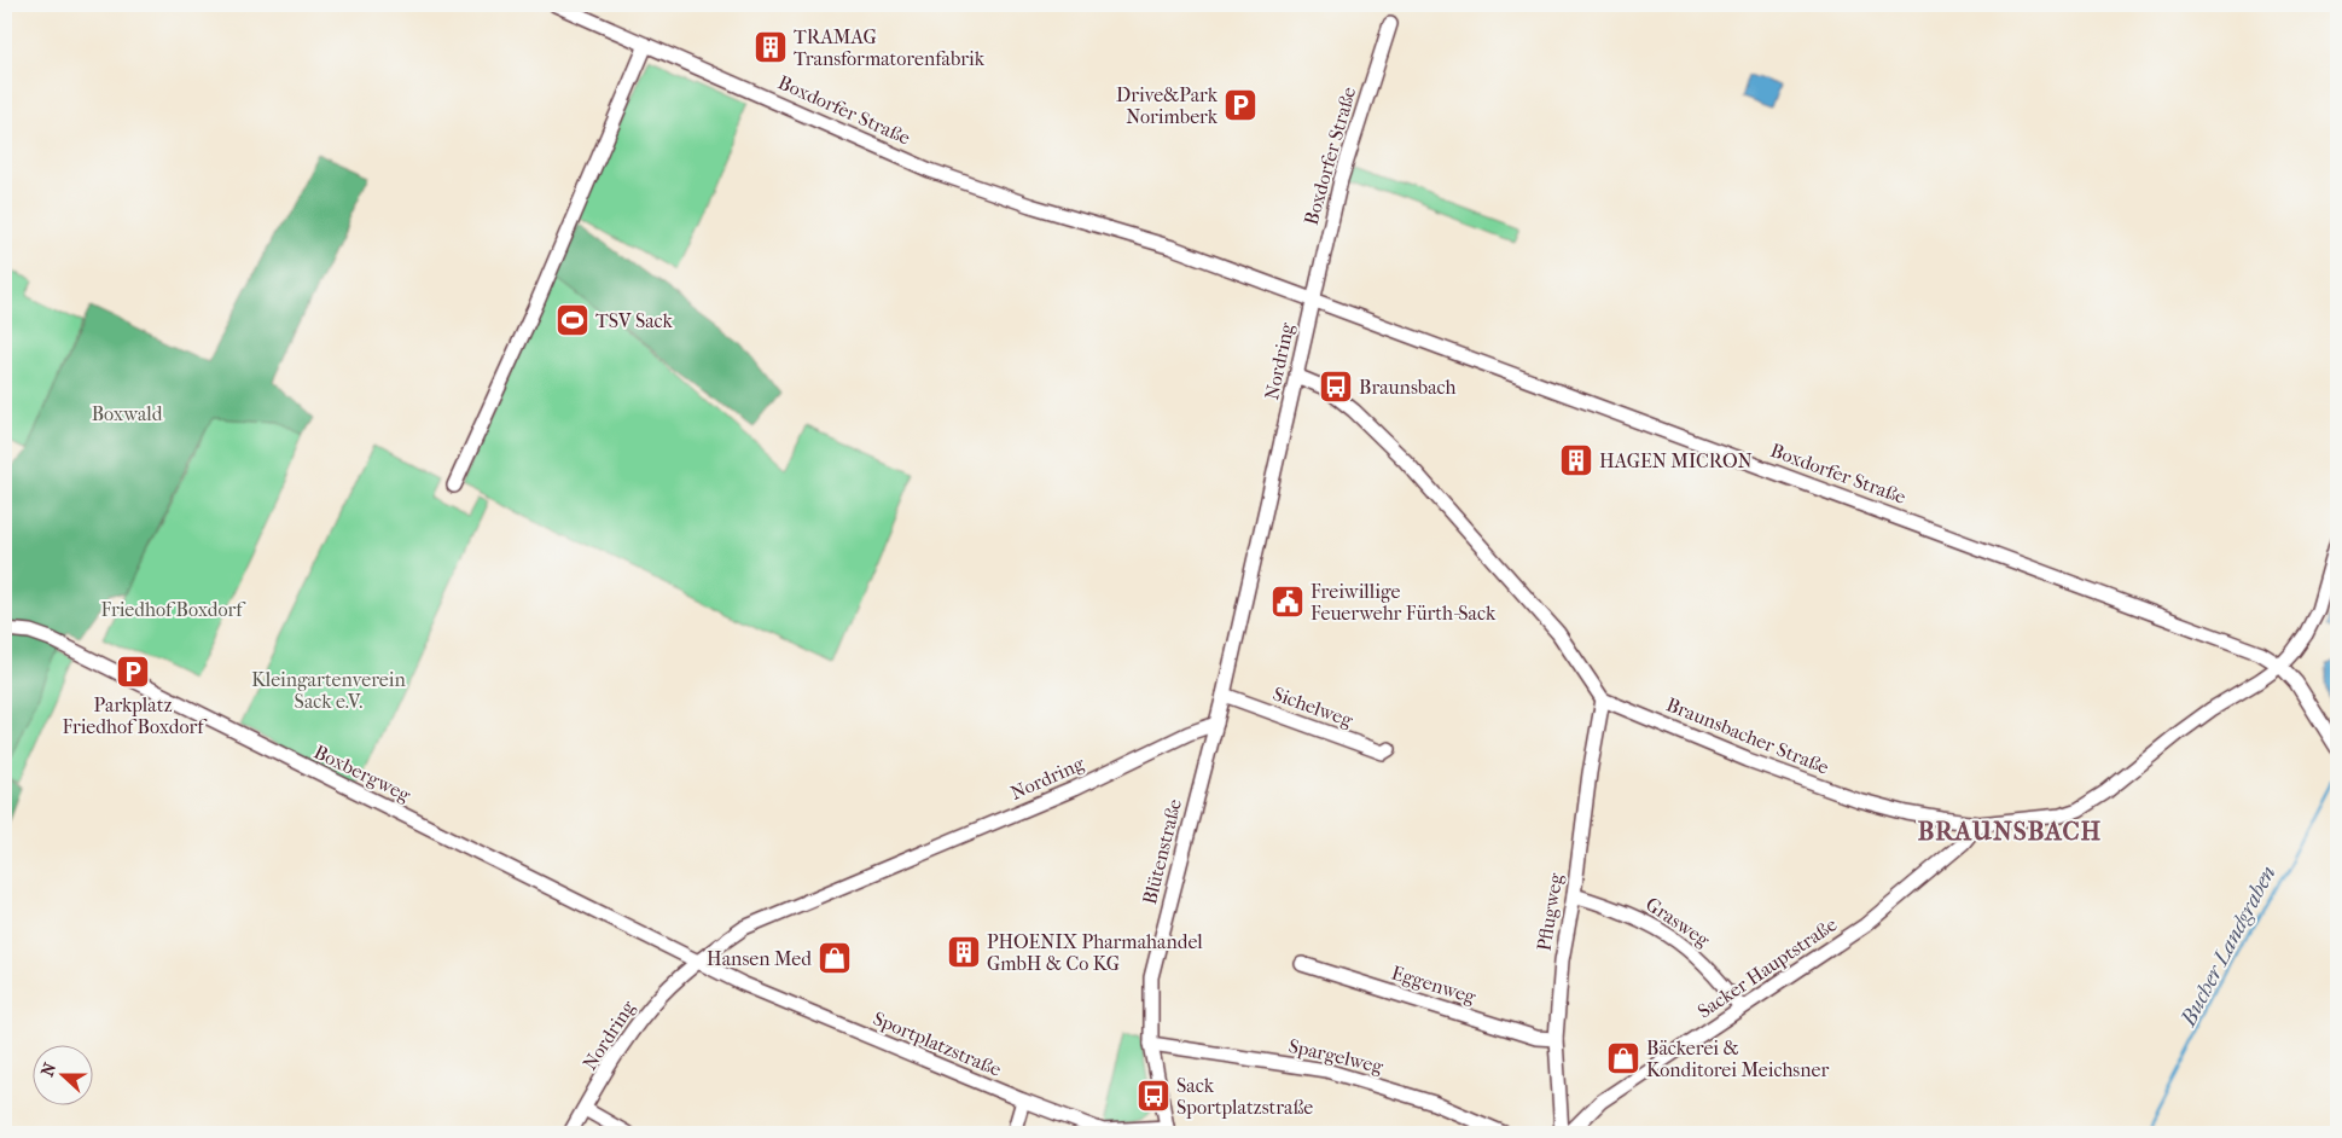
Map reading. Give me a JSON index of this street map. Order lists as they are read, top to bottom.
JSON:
{
  "streets": {
    "street": [
      "Boxdorfer Straße",
      "Nordring",
      "Sichelweg",
      "Braunsbacher Straße",
      "Boxbergweg",
      "Blütenstraße",
      "Pflugweg",
      "Grasweg",
      "Sacker Hauptstraße",
      "Eggenweg",
      "Sportplatzstraße",
      "Spargelweg"
    ]
  },
  "crossings": [
    ["Boxdorfer Straße", "Nordring"],
    ["Boxdorfer Straße", "Braunsbacher Straße"],
    ["Nordring", "Sichelweg"],
    ["Nordring", "Boxbergweg"],
    ["Nordring", "Blütenstraße"],
    ["Nordring", "Sportplatzstraße"],
    ["Braunsbacher Straße", "Pflugweg"],
    ["Braunsbacher Straße", "Sacker Hauptstraße"],
    ["Boxbergweg", "Sportplatzstraße"],
    ["Blütenstraße", "Sportplatzstraße"],
    ["Blütenstraße", "Spargelweg"],
    ["Pflugweg", "Grasweg"],
    ["Pflugweg", "Eggenweg"],
    ["Grasweg", "Sacker Hauptstraße"]
  ],
  "districts": ["BRAUNSBACH"],
  "water": ["Bucher Landgraben"],
  "parks": ["Boxwald", "Friedhof Boxdorf", "Kleingartenverein Sack e.V."],
  "places": {
    "building": ["TRAMAG Transformatorenfabrik", "HAGEN MICRON", "PHOENIX Pharmahandel GmbH & Co KG"],
    "parking": ["Drive&Park Norimberk", "Parkplatz Friedhof Boxdorf"],
    "sports": ["TSV Sack"],
    "bus stop": ["Braunsbach", "Sack Sportplatzstraße"],
    "public building": ["Freiwillige Feuerwehr Fürth-Sack"],
    "shop": ["Hansen Med", "Bäckerei & Konditorei Meichsner"]
  },
  "north": "left"
}
